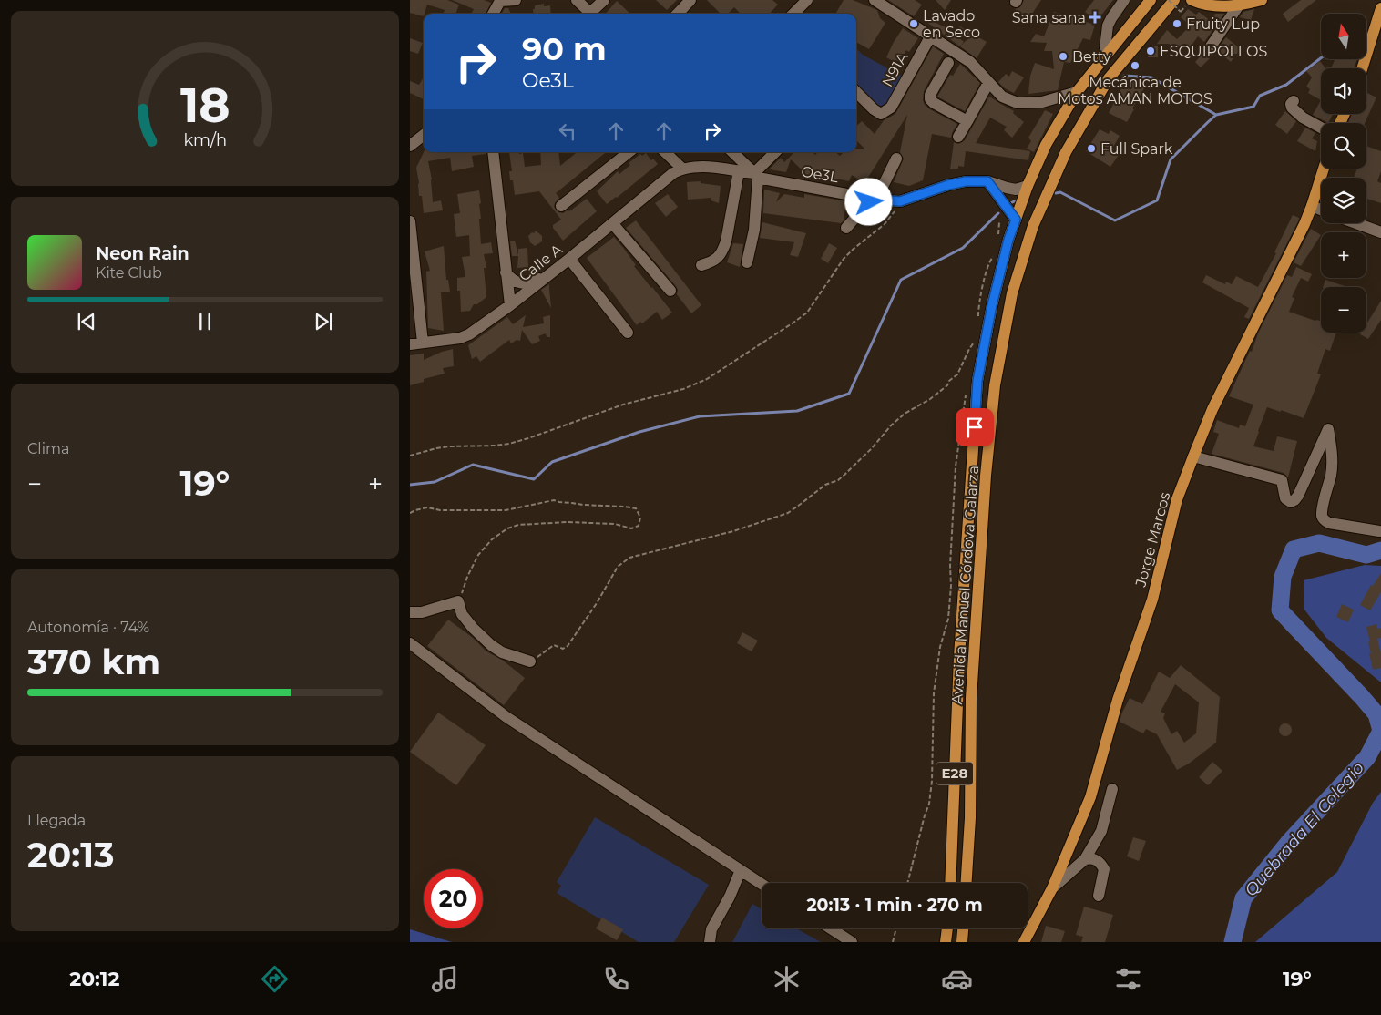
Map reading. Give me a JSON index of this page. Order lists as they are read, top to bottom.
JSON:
{
  "streets": {
    "main road": ["Jorge Marcos", "Avenida Manuel Córdova Galarza", "E28"],
    "street": ["N91A", "Oe3L", "Calle A"]
  },
  "crossings": [
    ["Oe3L", "Calle A"],
    ["Oe3L", "Avenida Manuel Córdova Galarza"]
  ],
  "water": ["Quebrada El Colegio"],
  "places": {
    "health": ["Sana sana"],
    "other": [
      "Lavado en Seco",
      "Fruity Lup",
      "ESQUIPOLLOS",
      "Betty",
      "Mecánica de Motos AMAN MOTOS",
      "Full Spark"
    ]
  },
  "north": "top",
  "page": {
    "map_buttons": ["+", "−"],
    "turn": ["90 m", "Oe3L"],
    "song": ["Neon Rain", "Kite Club"],
    "tile": [
      "Clima",
      ["Autonomía · 74%", "370 km"],
      ["Llegada", "20:13"]
    ],
    "heat": ["−", "19°", "+"],
    "limit": "20",
    "trip": "20:13 · 1 min · 270 m",
    "tabs": ["20:12", "19°"],
    "gauge": ["18", "km/h"]
  }
}
